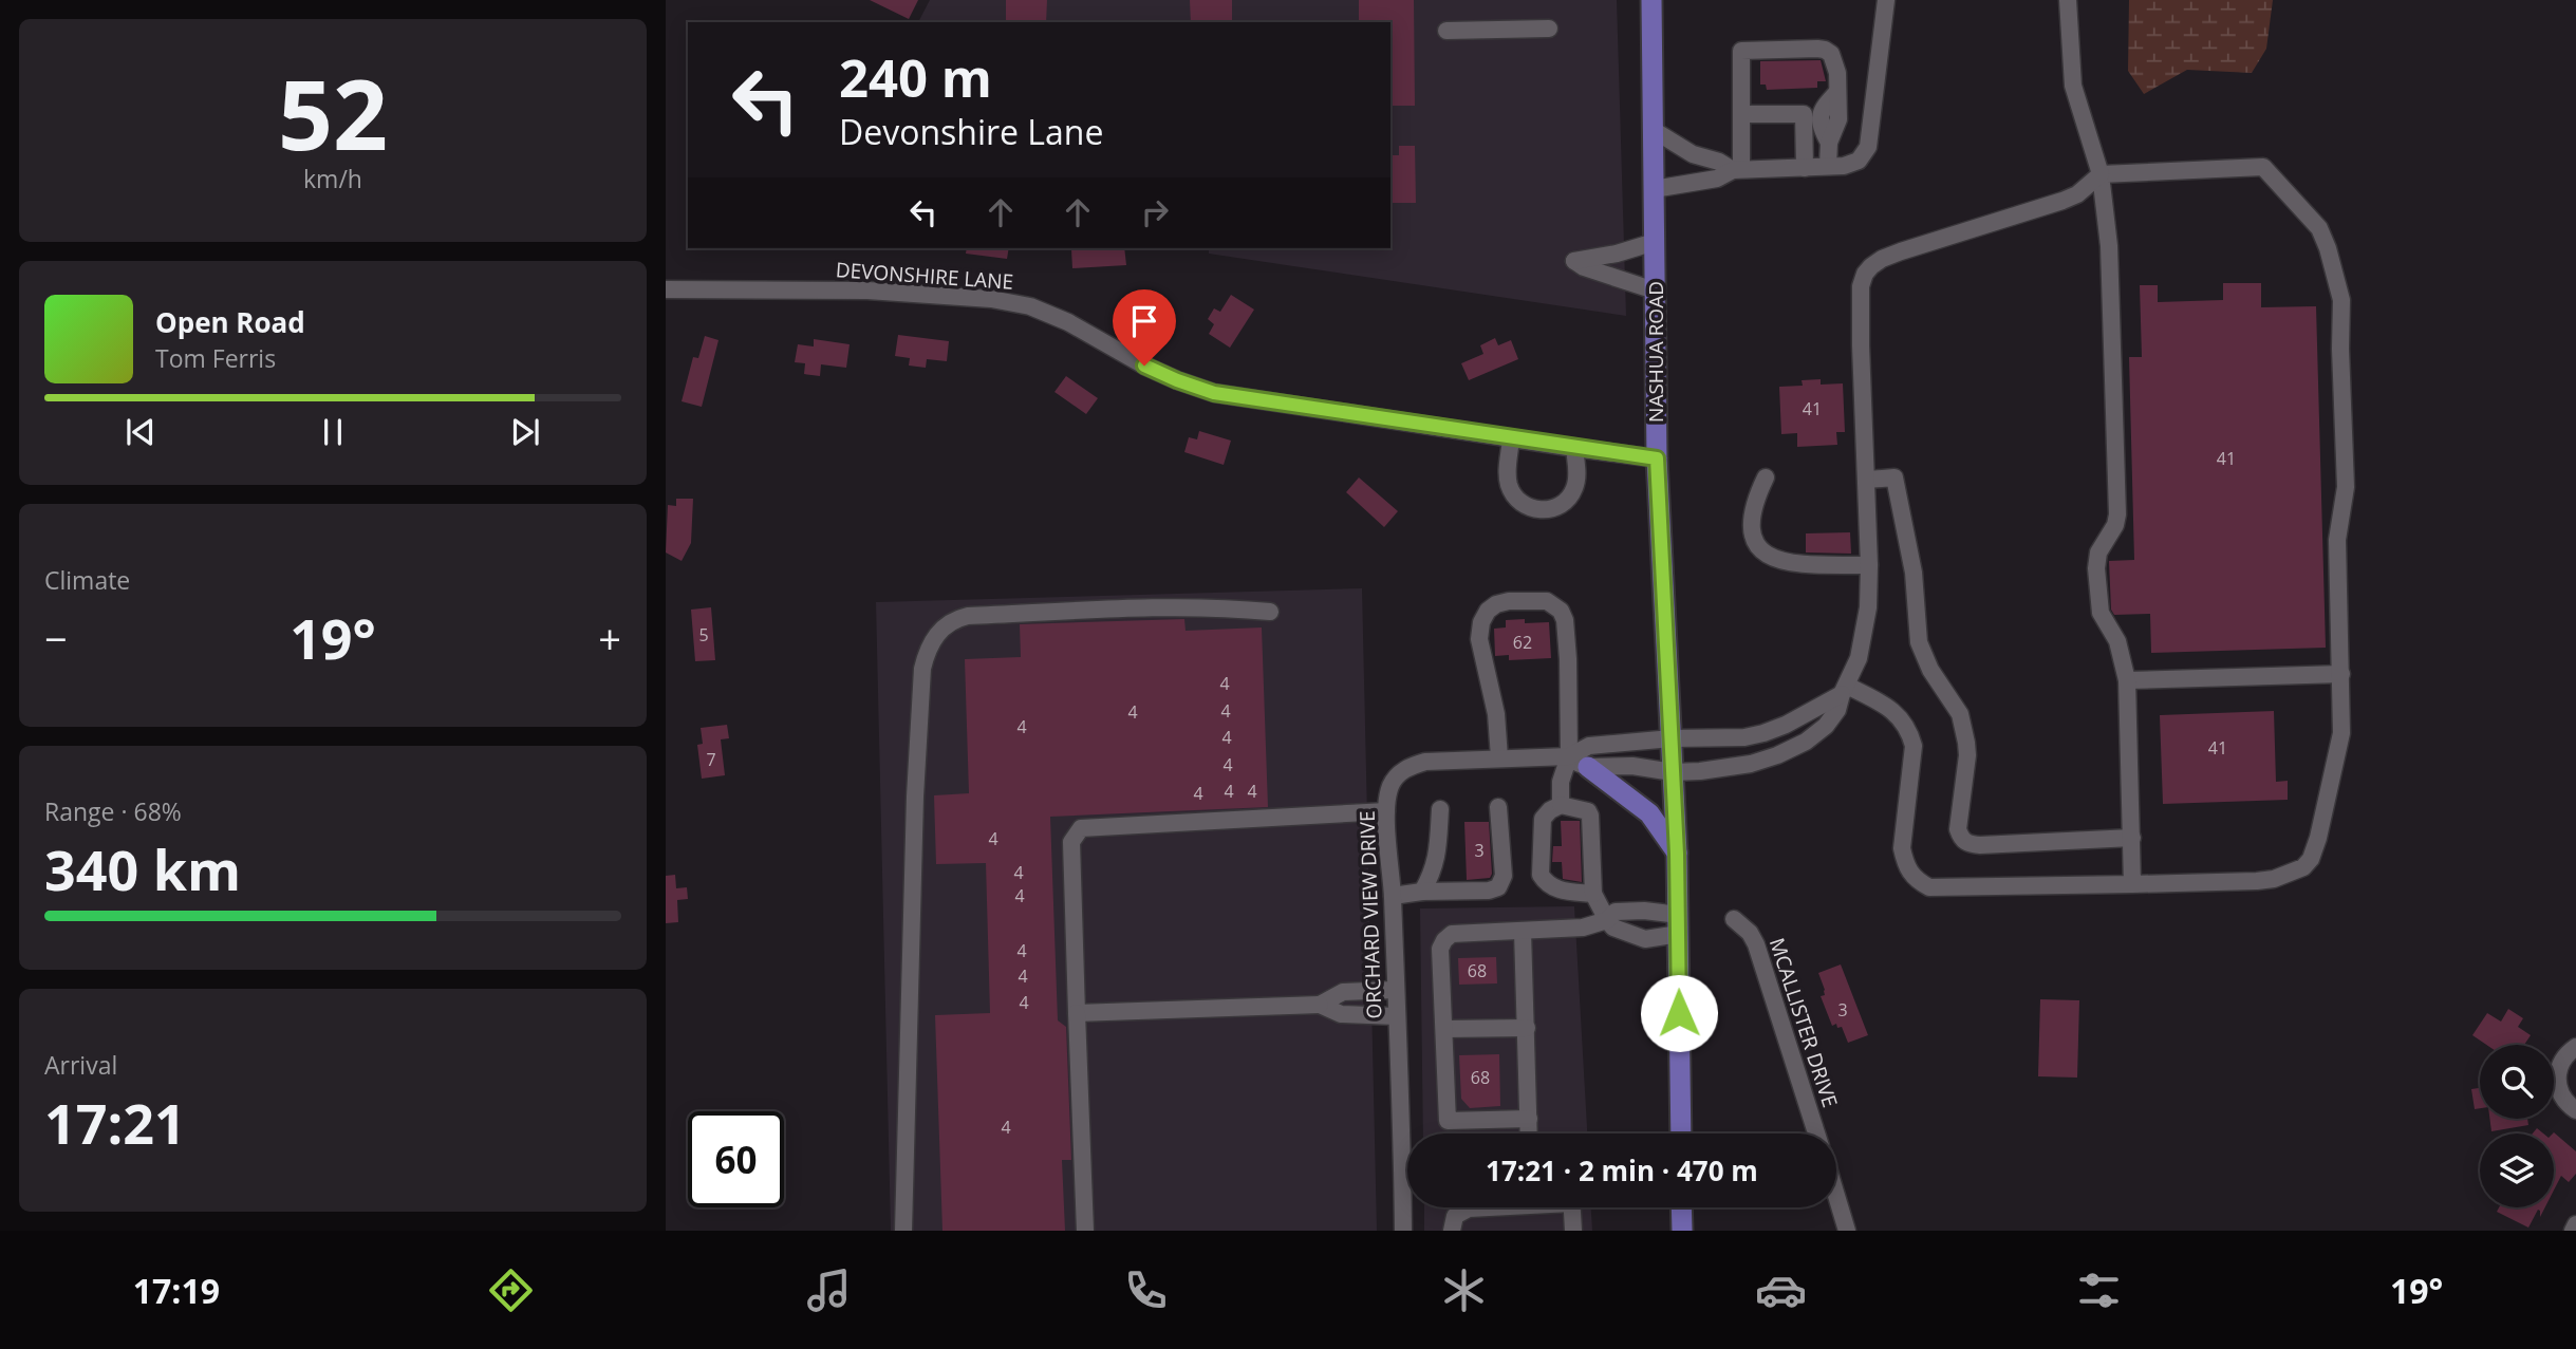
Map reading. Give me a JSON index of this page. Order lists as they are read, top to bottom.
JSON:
{
  "streets": {
    "main road": ["NASHUA ROAD"],
    "street": ["DEVONSHIRE LANE", "ORCHARD VIEW DRIVE", "MCALLISTER DRIVE"]
  },
  "crossings": [
    ["DEVONSHIRE LANE", "NASHUA ROAD"],
    ["NASHUA ROAD", "ORCHARD VIEW DRIVE"]
  ],
  "house_numbers": [
    "41",
    "41",
    "5",
    "62",
    "4",
    "4",
    "4",
    "4",
    "4",
    "41",
    "7",
    "4",
    "4",
    "4",
    "4",
    "4",
    "3",
    "4",
    "4",
    "4",
    "68",
    "4",
    "4",
    "3",
    "68",
    "4"
  ],
  "page": {
    "tile": [
      ["52", "km/h"],
      "Climate",
      ["Range · 68%", "340 km"],
      ["Arrival", "17:21"]
    ],
    "turn": ["240 m", "Devonshire Lane"],
    "song": ["Open Road", "Tom Ferris"],
    "heat": ["−", "19°", "+"],
    "limit": "60",
    "trip": "17:21 · 2 min · 470 m",
    "tabs": ["17:19", "19°"]
  }
}
